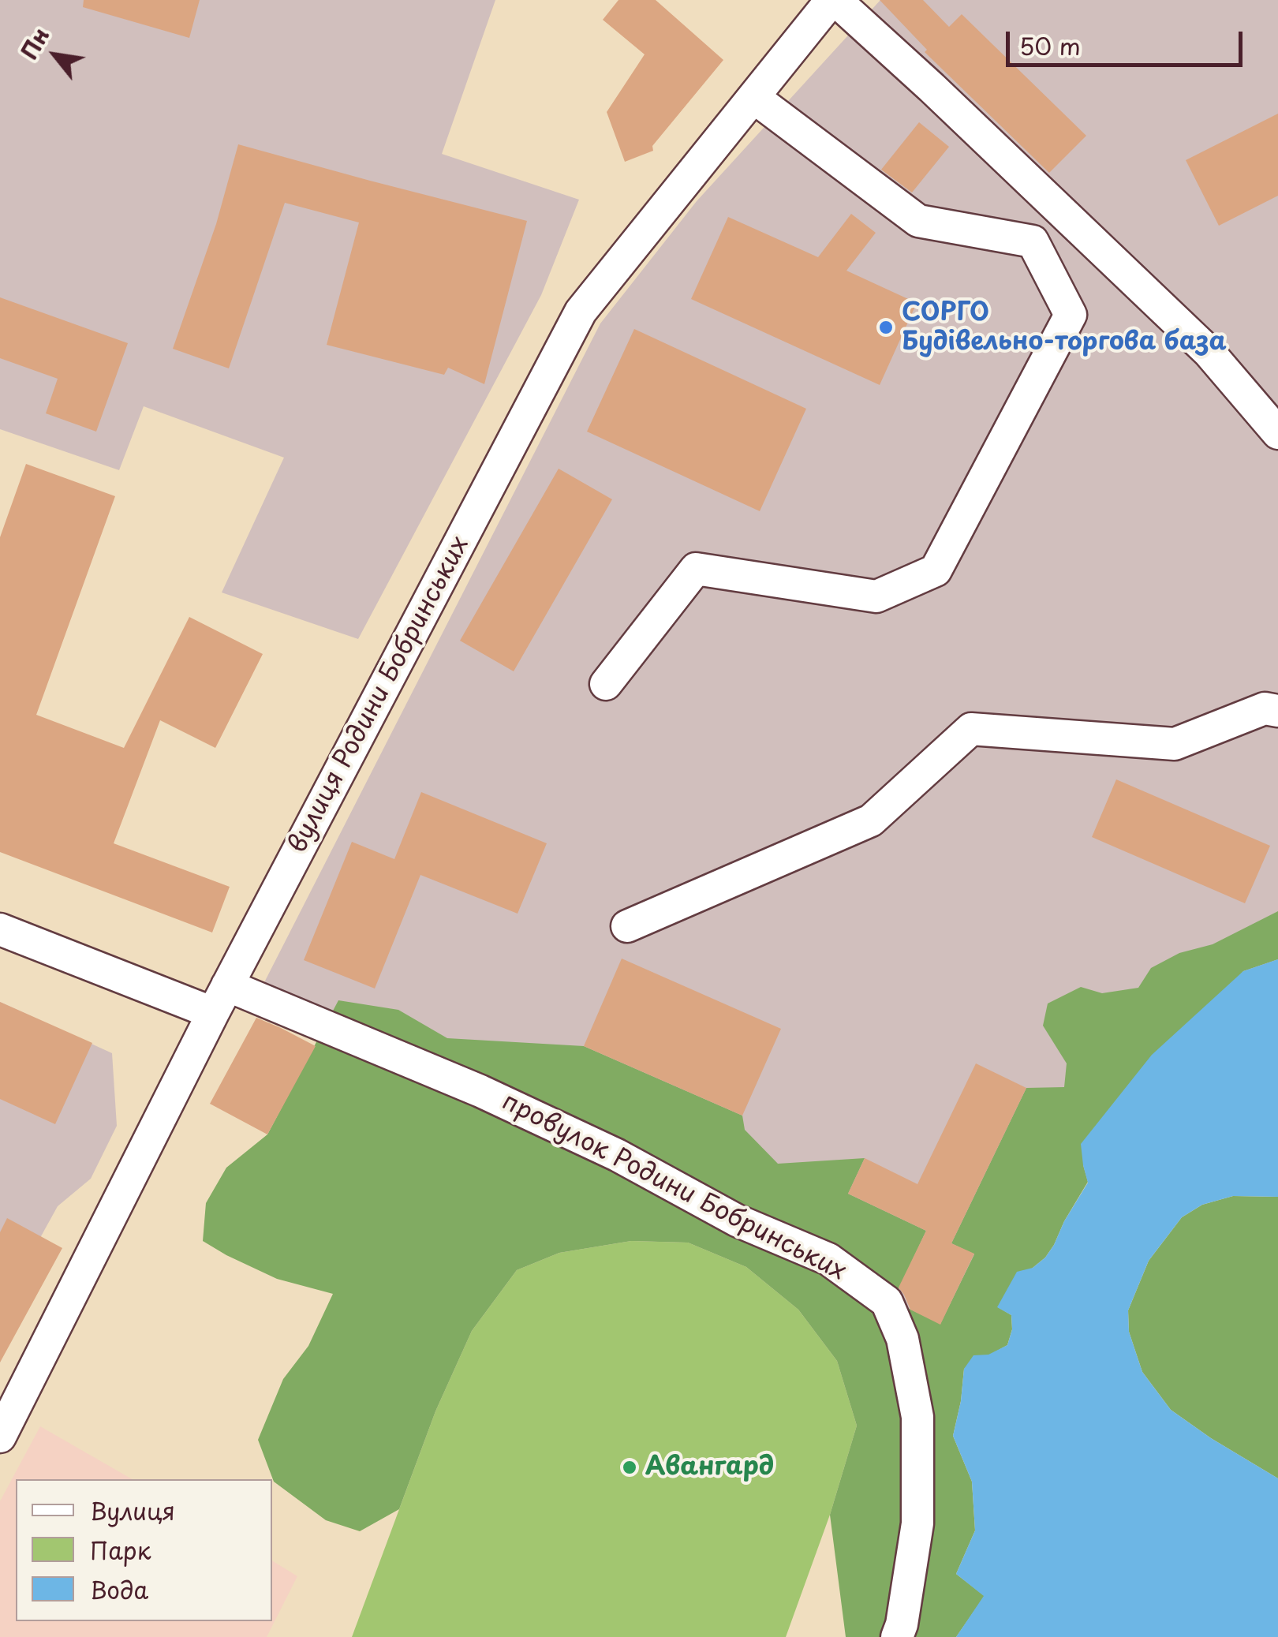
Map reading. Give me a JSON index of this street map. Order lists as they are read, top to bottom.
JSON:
{
  "streets": {
    "street": ["вулиця Родини Бобринських", "провулок Родини Бобринських"]
  },
  "crossings": [
    ["вулиця Родини Бобринських", "провулок Родини Бобринських"]
  ],
  "places": ["СОРГО Будівельно-торгова база", "Авангард"],
  "legend": ["Вулиця", "Парк", "Вода"],
  "scale_bar": "50 m",
  "north": "top left"
}
